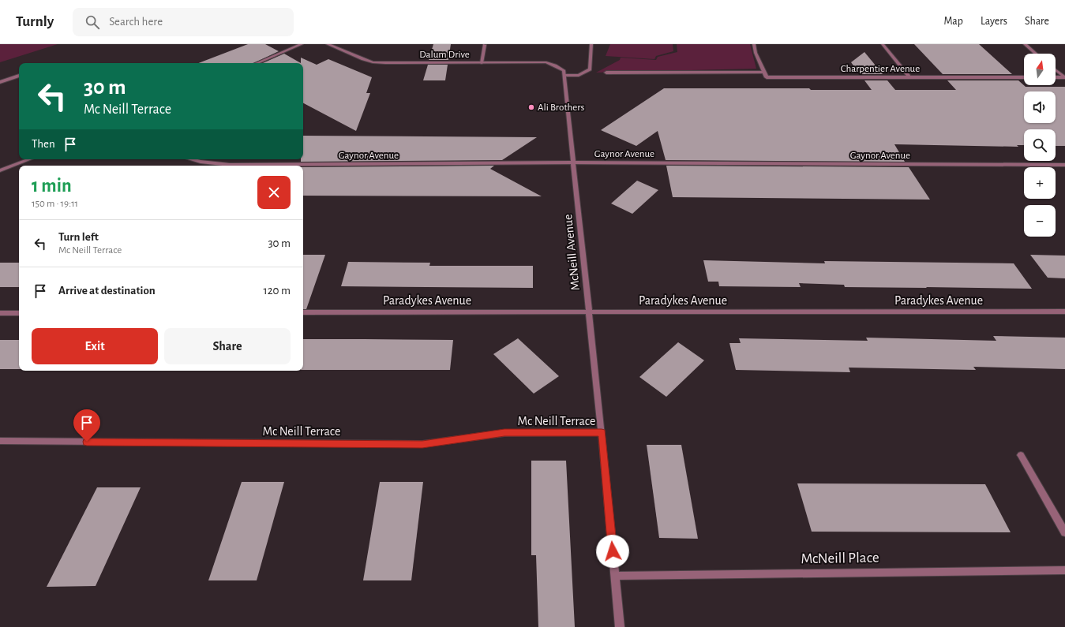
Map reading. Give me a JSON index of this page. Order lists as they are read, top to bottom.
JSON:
{
  "streets": {
    "street": [
      "Dalum Drive",
      "Charpentier Avenue",
      "Gaynor Avenue",
      "McNeill Avenue",
      "Paradykes Avenue",
      "Mc Neill Terrace",
      "McNeill Place"
    ]
  },
  "crossings": [
    ["Dalum Drive", "McNeill Avenue"],
    ["Gaynor Avenue", "McNeill Avenue"],
    ["McNeill Avenue", "Paradykes Avenue"],
    ["McNeill Avenue", "Mc Neill Terrace"]
  ],
  "places": ["Ali Brothers"],
  "north": "top",
  "page": {
    "header": "Turnly",
    "search": "Search here",
    "nav": ["Map", "Layers", "Share"],
    "map_buttons": ["+", "−"],
    "turn": ["30 m", "Mc Neill Terrace"],
    "then": "Then",
    "heading": ["1 min", "150 m · 19:11"],
    "list": [
      {
        "name": "Turn left",
        "note": "Mc Neill Terrace",
        "value": "30 m"
      },
      {
        "name": "Arrive at destination",
        "value": "120 m"
      }
    ],
    "buttons": ["Exit", "Share"]
  }
}
